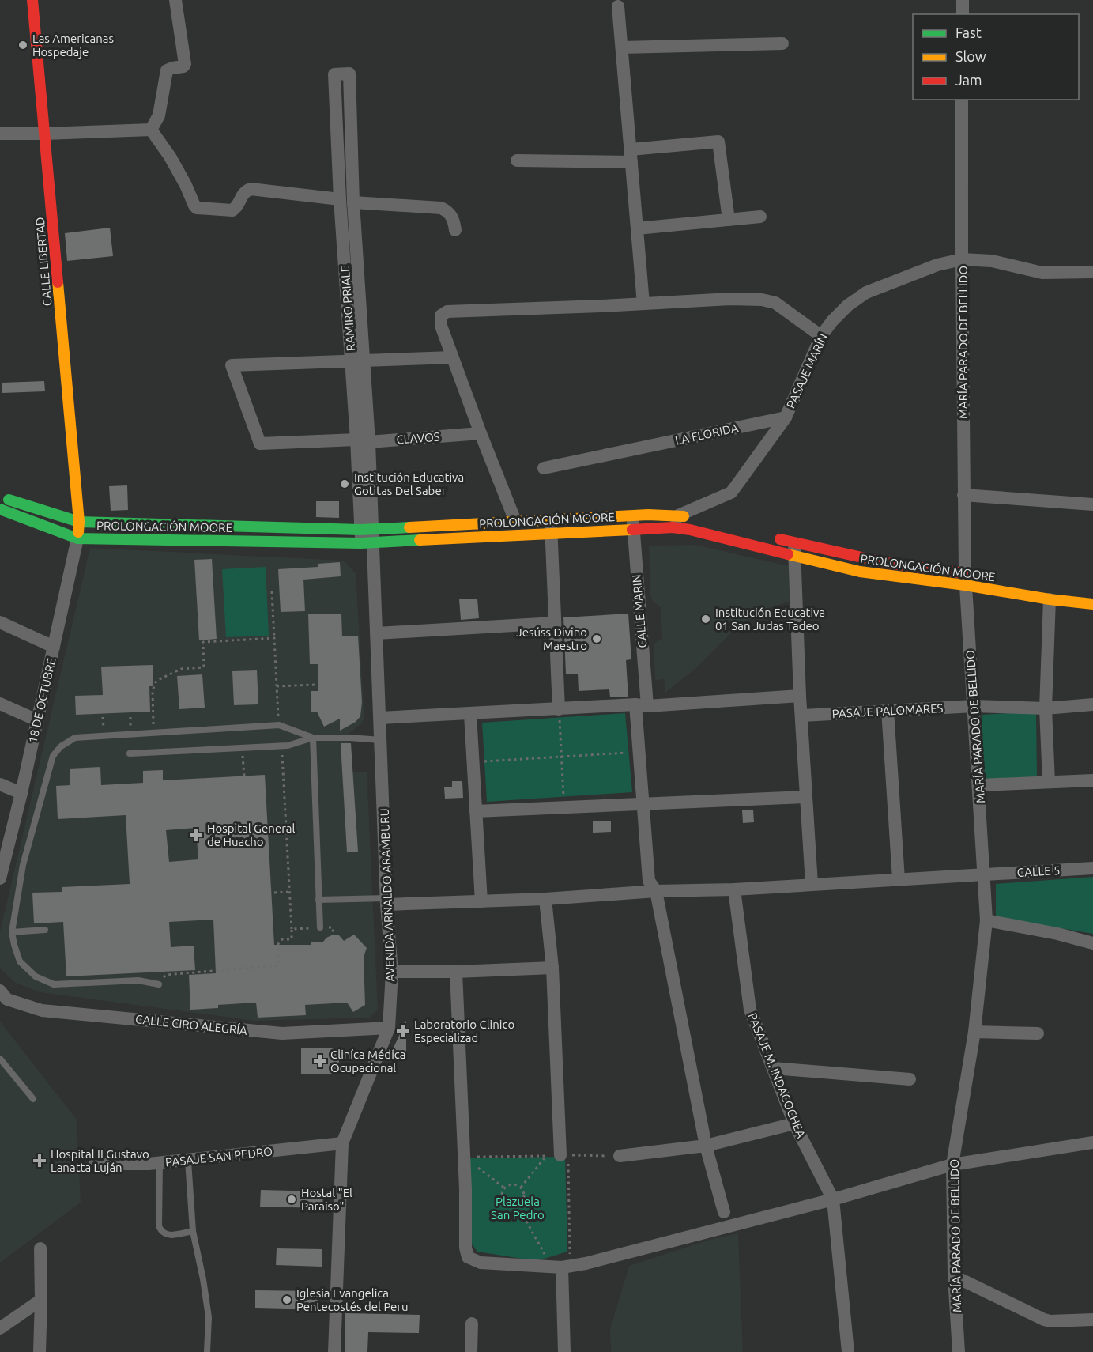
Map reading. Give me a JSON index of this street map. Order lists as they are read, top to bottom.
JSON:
{
  "streets": {
    "street": [
      "CALLE LIBERTAD",
      "RAMIRO PRIALE",
      "MARÍA PARADO DE BELLIDO",
      "PASAJE MARÍN",
      "LA FLORIDA",
      "CLAVOS",
      "PROLONGACIÓN MOORE",
      "CALLE MARIN",
      "18 DE OCTUBRE",
      "PASAJE PALOMARES",
      "CALLE 5",
      "AVENIDA ARNALDO ARAMBURU",
      "CALLE CIRO ALEGRÍA",
      "PASAJE M. INDACOCHEA",
      "PASAJE SAN PEDRO"
    ]
  },
  "crossings": [
    ["CALLE LIBERTAD", "PROLONGACIÓN MOORE"],
    ["CALLE LIBERTAD", "18 DE OCTUBRE"],
    ["RAMIRO PRIALE", "CLAVOS"],
    ["RAMIRO PRIALE", "PROLONGACIÓN MOORE"],
    ["RAMIRO PRIALE", "AVENIDA ARNALDO ARAMBURU"],
    ["MARÍA PARADO DE BELLIDO", "PASAJE MARÍN"],
    ["MARÍA PARADO DE BELLIDO", "PROLONGACIÓN MOORE"],
    ["MARÍA PARADO DE BELLIDO", "PASAJE PALOMARES"],
    ["MARÍA PARADO DE BELLIDO", "CALLE 5"],
    ["PASAJE MARÍN", "LA FLORIDA"],
    ["PASAJE MARÍN", "PROLONGACIÓN MOORE"],
    ["PROLONGACIÓN MOORE", "CALLE MARIN"],
    ["PROLONGACIÓN MOORE", "18 DE OCTUBRE"],
    ["PROLONGACIÓN MOORE", "AVENIDA ARNALDO ARAMBURU"],
    ["CALLE MARIN", "CALLE 5"],
    ["CALLE 5", "AVENIDA ARNALDO ARAMBURU"],
    ["CALLE 5", "PASAJE M. INDACOCHEA"],
    ["AVENIDA ARNALDO ARAMBURU", "CALLE CIRO ALEGRÍA"],
    ["AVENIDA ARNALDO ARAMBURU", "PASAJE SAN PEDRO"]
  ],
  "parks": ["Plazuela San Pedro"],
  "places": {
    "other": [
      "Las Americanas Hospedaje",
      "Institución Educativa Gotitas Del Saber",
      "Institución Educativa 01 San Judas Tadeo",
      "Jesúss Divino Maestro",
      "Hostal \"El Paraiso\"",
      "Iglesia Evangelica Pentecostés del Peru"
    ],
    "health": [
      "Hospital General de Huacho",
      "Laboratorio Clinico Especializad",
      "Cliníca Médica Ocupacional",
      "Hospital II Gustavo Lanatta Luján"
    ]
  },
  "legend": ["Fast", "Slow", "Jam"]
}
